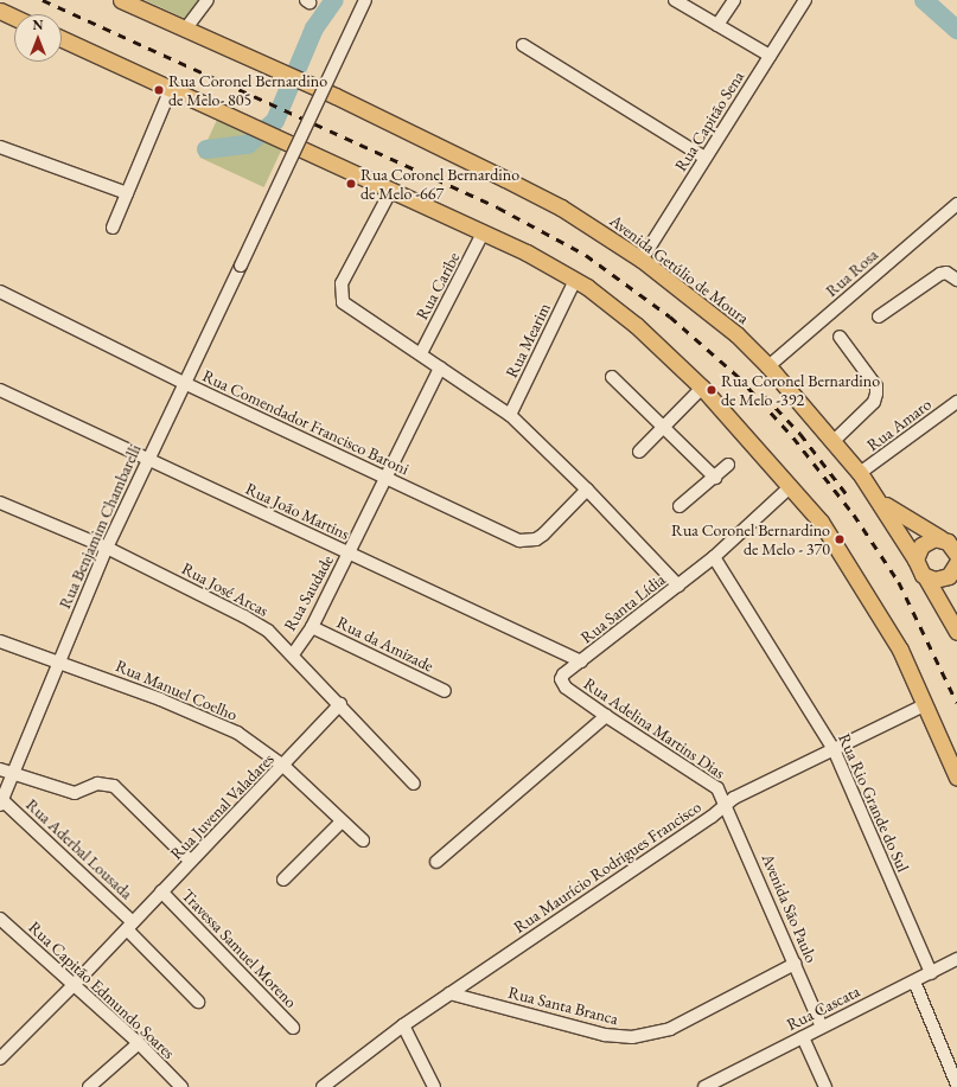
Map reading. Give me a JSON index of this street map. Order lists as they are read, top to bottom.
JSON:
{
  "streets": {
    "main road": ["Avenida Getúlio de Moura"],
    "street": [
      "Rua Capitão Sena",
      "Rua Rosa",
      "Rua Caribe",
      "Rua Mearim",
      "Rua Comendador Francisco Baroni",
      "Rua Amaro",
      "Rua João Martins",
      "Rua Benjamim Chambarelli",
      "Rua José Arcas",
      "Rua Saudade",
      "Rua Santa Lídia",
      "Rua da Amizade",
      "Rua Manuel Coelho",
      "Rua Adelina Martins Dias",
      "Rua Rio Grande do Sul",
      "Rua Juvenal Valadares",
      "Rua Aderbal Lousada",
      "Rua Maurício Rodrigues Francisco",
      "Avenida São Paulo",
      "Travessa Samuel Moreno",
      "Rua Capitão Edmundo Soares",
      "Rua Santa Branca",
      "Rua Cascata"
    ]
  },
  "crossings": [
    ["Rua Capitão Sena", "Avenida Getúlio de Moura"],
    ["Avenida Getúlio de Moura", "Rua Rosa"],
    ["Avenida Getúlio de Moura", "Rua Amaro"],
    ["Rua Comendador Francisco Baroni", "Rua Benjamim Chambarelli"],
    ["Rua Comendador Francisco Baroni", "Rua Saudade"],
    ["Rua João Martins", "Rua Benjamim Chambarelli"],
    ["Rua João Martins", "Rua Saudade"],
    ["Rua João Martins", "Rua Santa Lídia"],
    ["Rua Benjamim Chambarelli", "Rua José Arcas"],
    ["Rua Benjamim Chambarelli", "Rua Manuel Coelho"],
    ["Rua Benjamim Chambarelli", "Rua Aderbal Lousada"],
    ["Rua José Arcas", "Rua Saudade"],
    ["Rua José Arcas", "Rua Juvenal Valadares"],
    ["Rua Saudade", "Rua da Amizade"],
    ["Rua Santa Lídia", "Rua Adelina Martins Dias"],
    ["Rua Santa Lídia", "Rua Rio Grande do Sul"],
    ["Rua Manuel Coelho", "Rua Juvenal Valadares"],
    ["Rua Adelina Martins Dias", "Rua Maurício Rodrigues Francisco"],
    ["Rua Adelina Martins Dias", "Avenida São Paulo"],
    ["Rua Rio Grande do Sul", "Rua Maurício Rodrigues Francisco"],
    ["Rua Rio Grande do Sul", "Rua Cascata"],
    ["Rua Juvenal Valadares", "Rua Aderbal Lousada"],
    ["Rua Juvenal Valadares", "Travessa Samuel Moreno"],
    ["Rua Juvenal Valadares", "Rua Capitão Edmundo Soares"],
    ["Rua Maurício Rodrigues Francisco", "Avenida São Paulo"],
    ["Rua Maurício Rodrigues Francisco", "Rua Santa Branca"],
    ["Avenida São Paulo", "Rua Santa Branca"],
    ["Avenida São Paulo", "Rua Cascata"]
  ],
  "places": [
    "Rua Coronel Bernardino de Melo- 805",
    "Rua Coronel Bernardino de Melo -667",
    "Rua Coronel Bernardino de Melo -392",
    "Rua Coronel Bernardino de Melo - 370"
  ],
  "north": "top"
}
